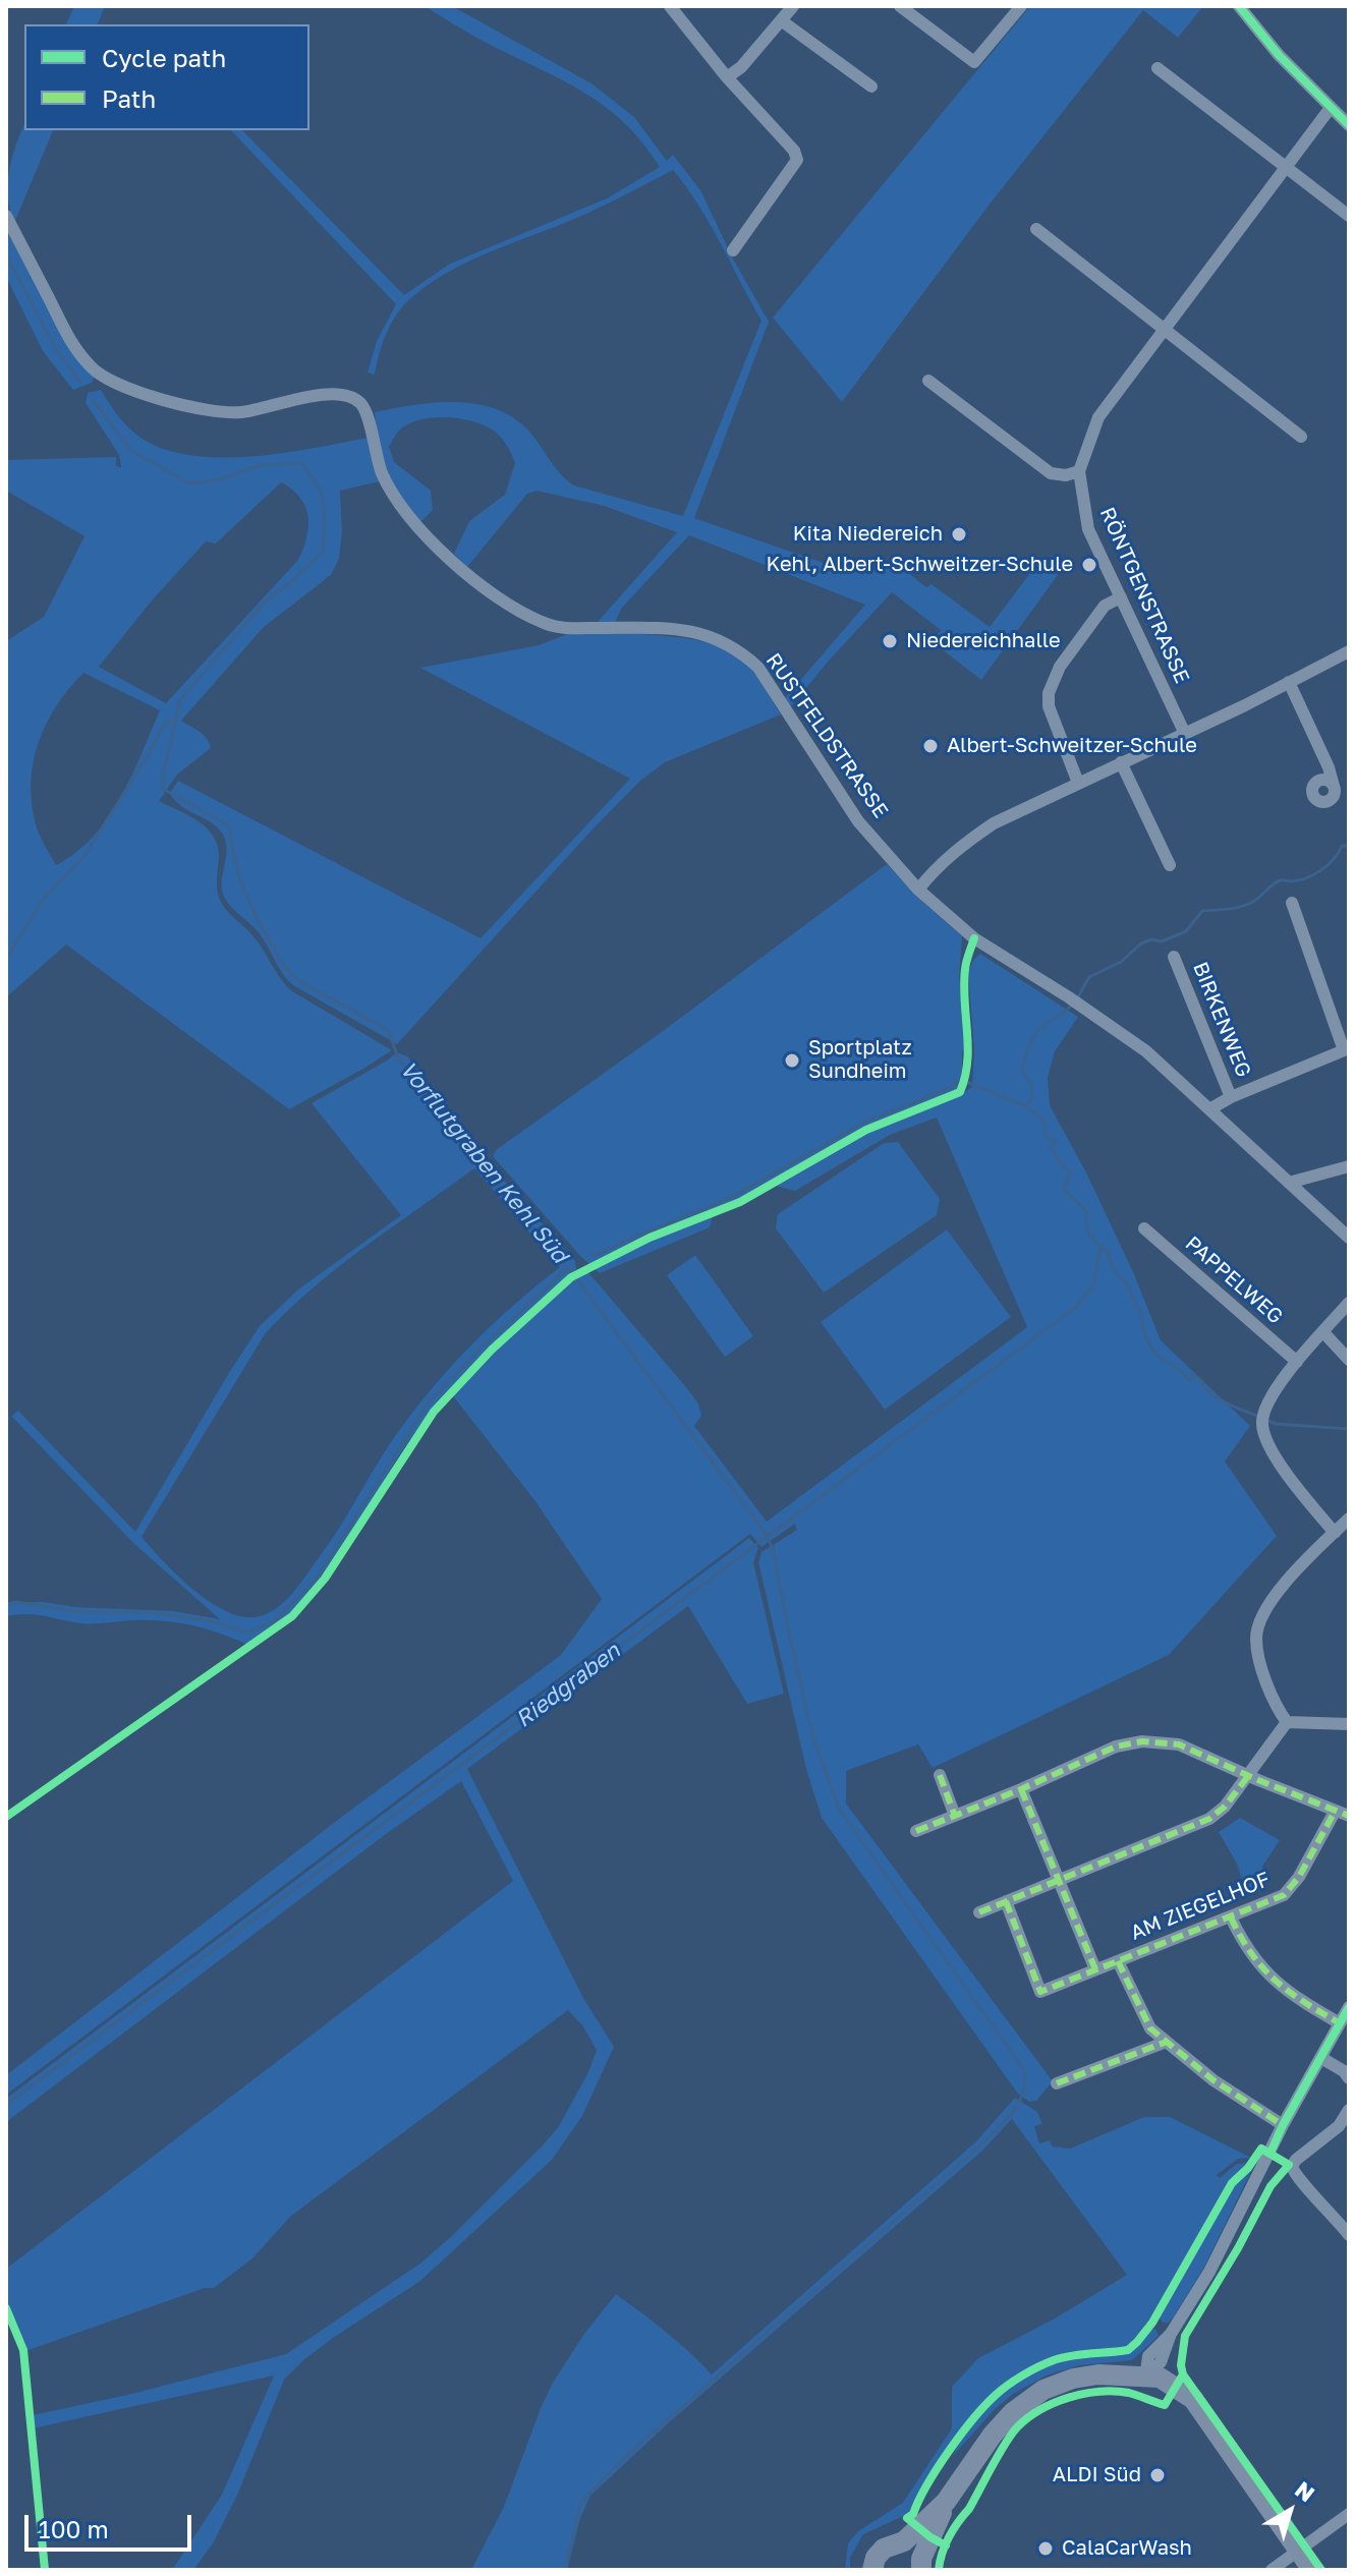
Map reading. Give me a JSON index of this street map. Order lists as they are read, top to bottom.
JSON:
{
  "streets": {
    "street": [
      "RÖNTGENSTRASSE",
      "RUSTFELDSTRASSE",
      "BIRKENWEG",
      "PAPPELWEG",
      "AM ZIEGELHOF"
    ]
  },
  "water": ["Vorflutgraben Kehl Süd", "Riedgraben"],
  "places": [
    "Kita Niedereich",
    "Kehl, Albert-Schweitzer-Schule",
    "Niedereichhalle",
    "Albert-Schweitzer-Schule",
    "Sportplatz Sundheim",
    "ALDI Süd",
    "CalaCarWash"
  ],
  "legend": ["Cycle path", "Path"],
  "scale_bar": "100 m",
  "north": "top right"
}
